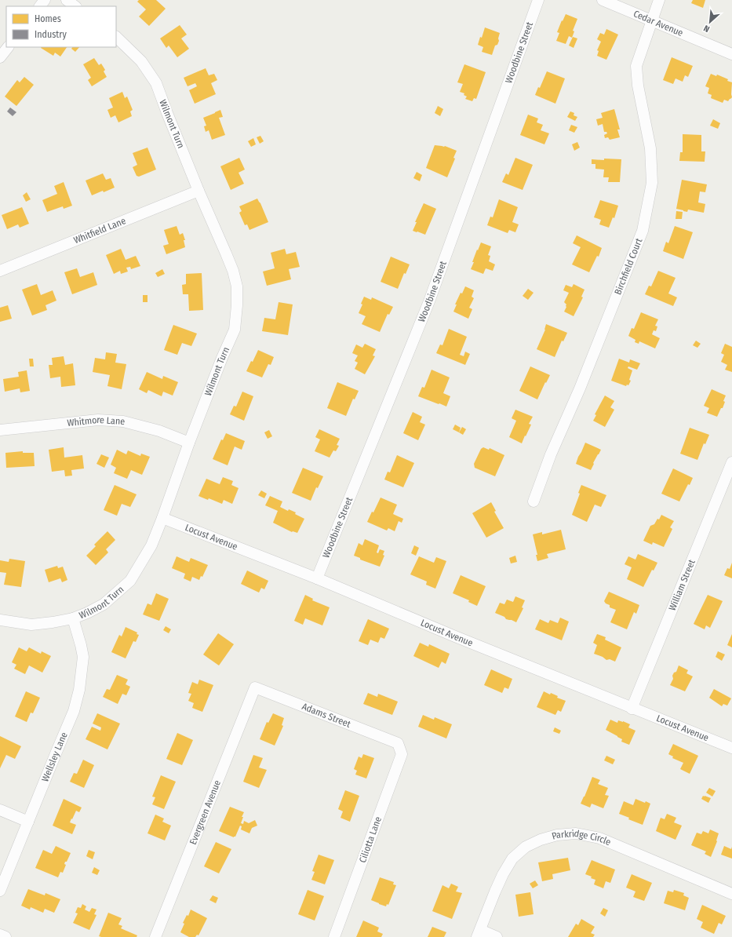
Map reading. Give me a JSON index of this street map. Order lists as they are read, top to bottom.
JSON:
{
  "streets": {
    "street": [
      "Cedar Avenue",
      "Woodbine Street",
      "Wilmont Turn",
      "Whitfield Lane",
      "Birchfield Court",
      "Whitmore Lane",
      "Locust Avenue",
      "William Street",
      "Adams Street",
      "Wellsley Lane",
      "Evergreen Avenue",
      "Ciliotta Lane",
      "Parkridge Circle"
    ]
  },
  "crossings": [
    ["Cedar Avenue", "Birchfield Court"],
    ["Woodbine Street", "Locust Avenue"],
    ["Wilmont Turn", "Whitfield Lane"],
    ["Wilmont Turn", "Whitmore Lane"],
    ["Wilmont Turn", "Locust Avenue"],
    ["Wilmont Turn", "Wellsley Lane"],
    ["Locust Avenue", "William Street"],
    ["Adams Street", "Evergreen Avenue"],
    ["Adams Street", "Ciliotta Lane"]
  ],
  "legend": ["Homes", "Industry"],
  "north": "bottom left"
}
